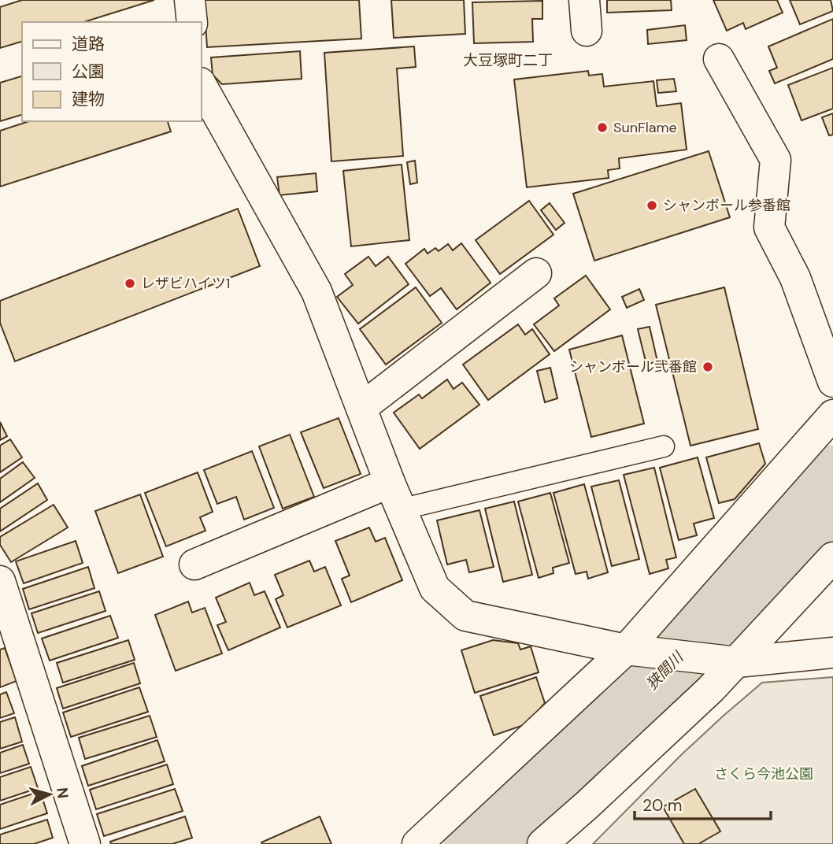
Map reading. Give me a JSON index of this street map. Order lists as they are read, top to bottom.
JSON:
{
  "districts": ["大豆塚町二丁"],
  "water": ["狭間川"],
  "parks": ["さくら今池公園"],
  "places": [
    "SunFlame",
    "シャンボール参番館",
    "レザビハイツ1",
    "シャンボール弐番館"
  ],
  "legend": ["道路", "公園", "建物"],
  "scale_bar": "20 m",
  "north": "right"
}
